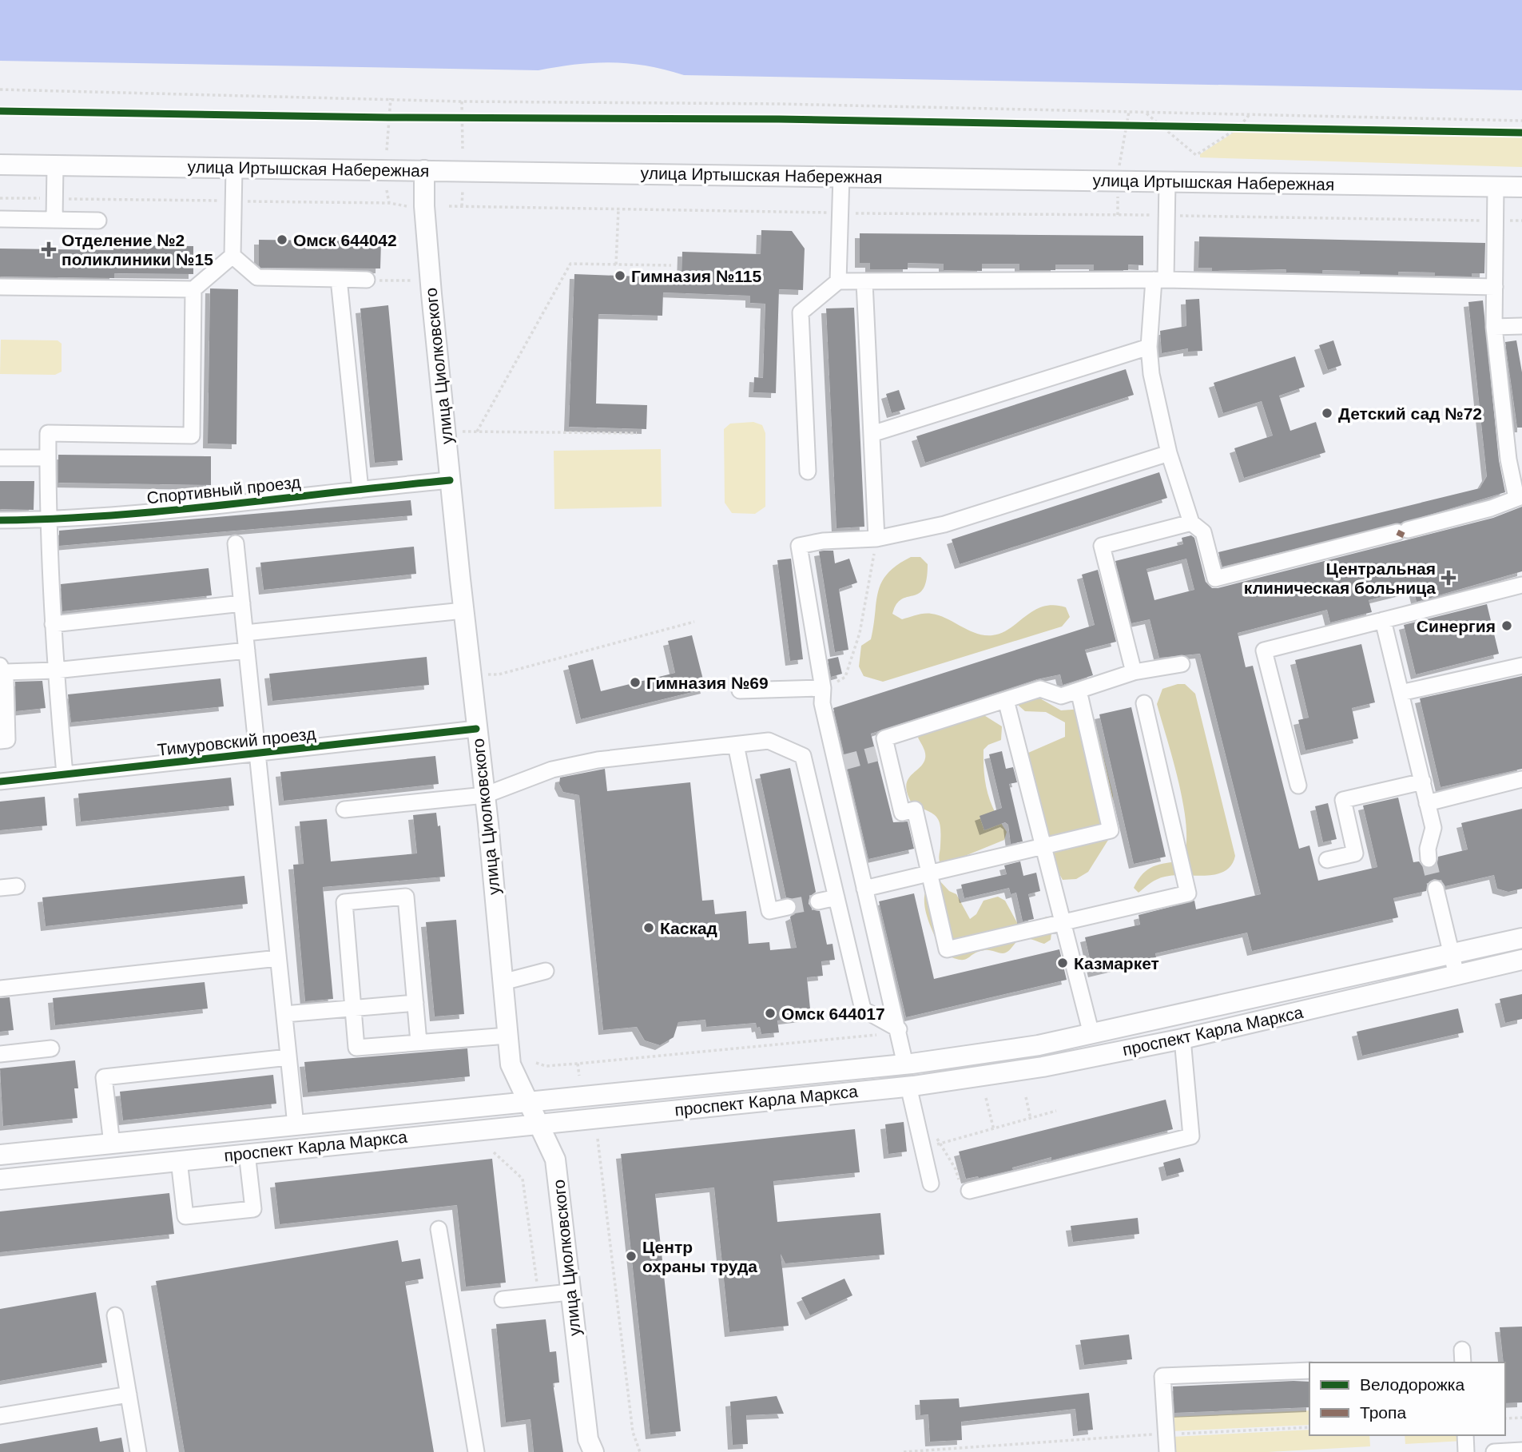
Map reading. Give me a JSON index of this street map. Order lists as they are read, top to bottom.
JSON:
{
  "streets": {
    "main road": ["улица Иртышская Набережная", "улица Циолковского", "проспект Карла Маркса"],
    "street": ["Спортивный проезд", "Тимуровский проезд"]
  },
  "crossings": [
    ["улица Иртышская Набережная", "улица Циолковского"],
    ["улица Циолковского", "Спортивный проезд"],
    ["улица Циолковского", "Тимуровский проезд"],
    ["улица Циолковского", "проспект Карла Маркса"]
  ],
  "places": {
    "other": [
      "Омск 644042",
      "Гимназия №115",
      "Детский сад №72",
      "Синергия",
      "Гимназия №69",
      "Каскад",
      "Казмаркет",
      "Омск 644017",
      "Центр охраны труда"
    ],
    "health": ["Отделение №2 поликлиники №15", "Центральная клиническая больница"]
  },
  "legend": ["Велодорожка", "Тропа"]
}
